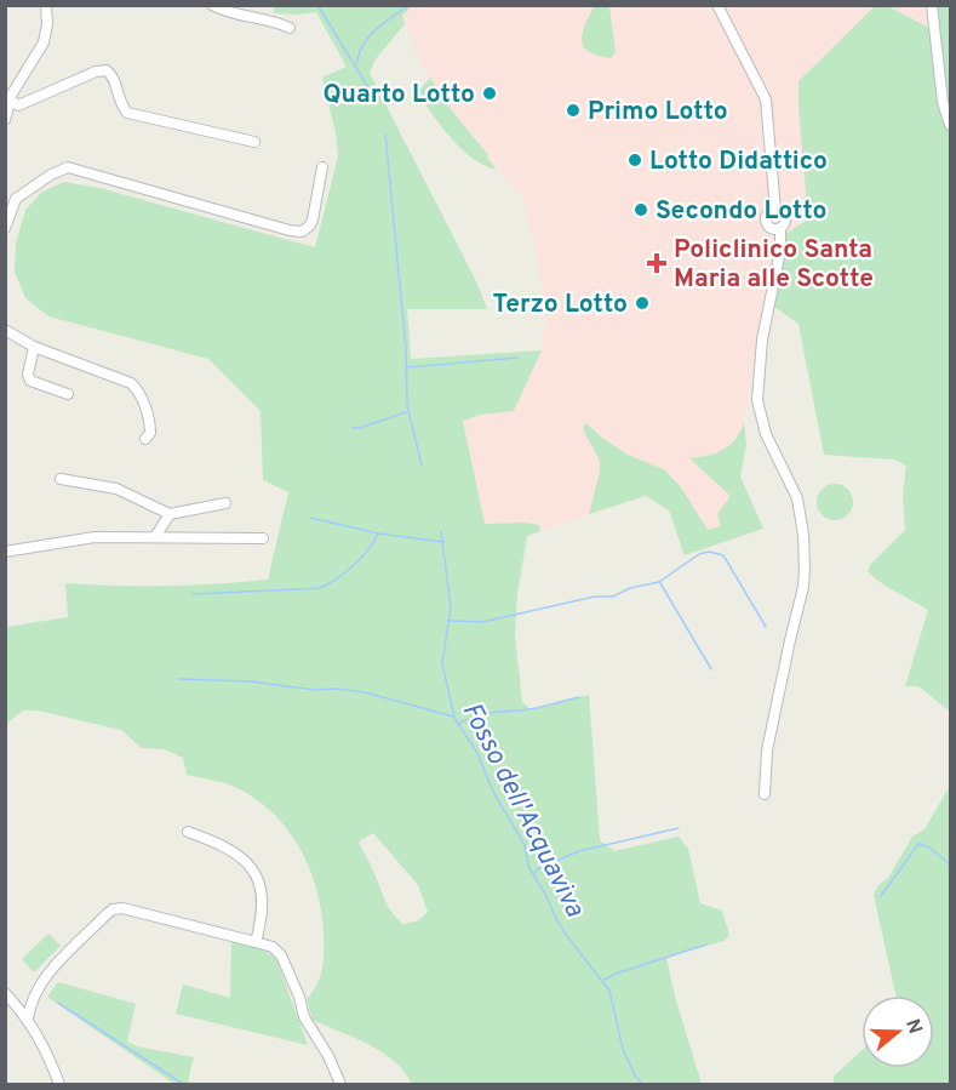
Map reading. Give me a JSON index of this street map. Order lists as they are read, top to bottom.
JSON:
{
  "water": ["Fosso dell'Acquaviva"],
  "places": {
    "other": [
      "Quarto Lotto",
      "Primo Lotto",
      "Lotto Didattico",
      "Secondo Lotto",
      "Terzo Lotto"
    ],
    "health": ["Policlinico Santa Maria alle Scotte"]
  },
  "north": "right"
}
